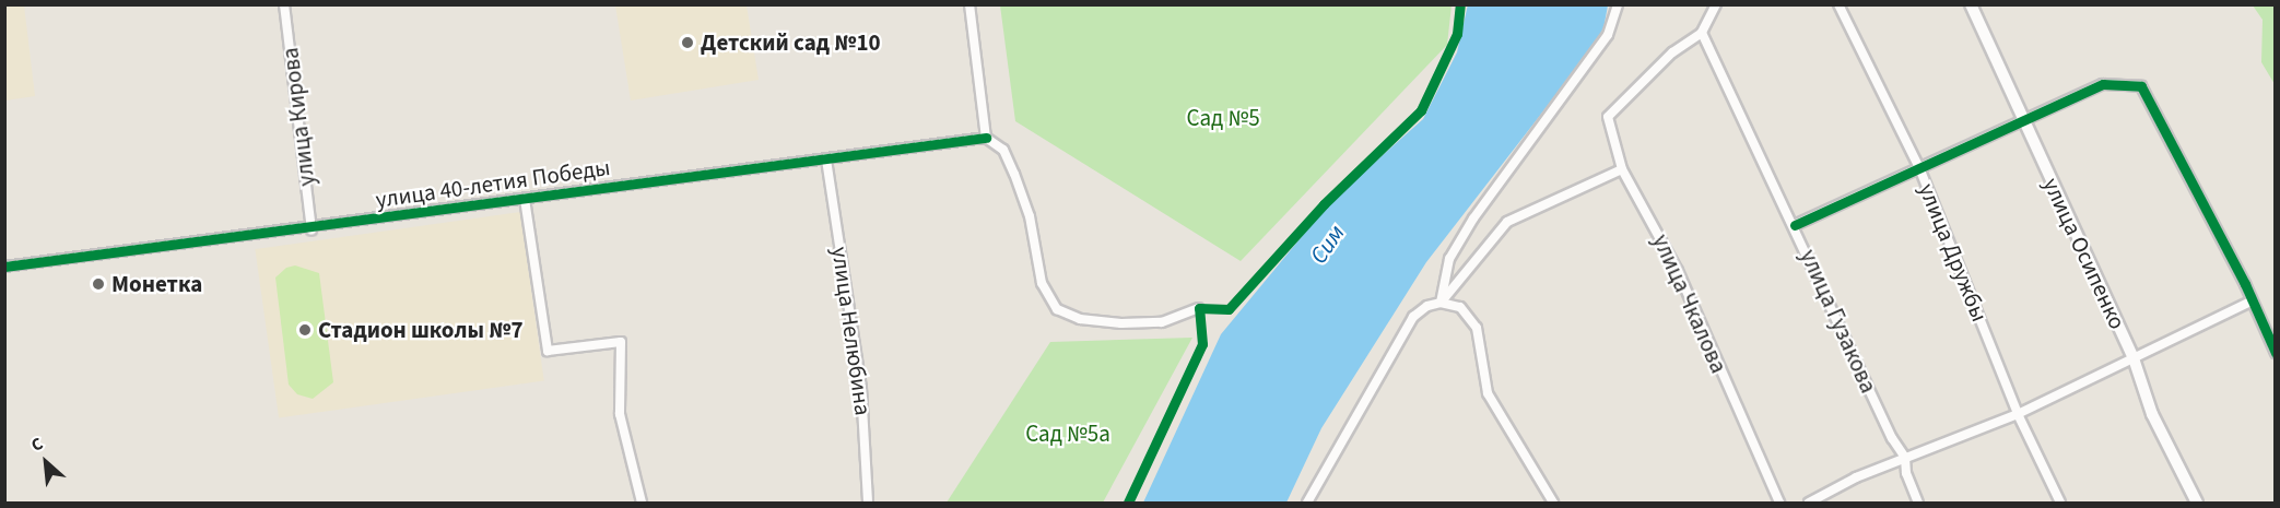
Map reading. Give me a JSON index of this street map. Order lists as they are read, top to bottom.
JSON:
{
  "streets": {
    "main road": ["улица Осипенко"],
    "street": [
      "улица Кирова",
      "улица 40-летия Победы",
      "улица Дружбы",
      "улица Чкалова",
      "улица Гузакова",
      "улица Нелюбина"
    ]
  },
  "crossings": [
    ["улица Кирова", "улица 40-летия Победы"],
    ["улица 40-летия Победы", "улица Нелюбина"],
    ["улица Чкалова", "улица Гузакова"]
  ],
  "water": ["Сим"],
  "parks": ["Сад №5", "Сад №5а"],
  "places": ["Детский сад №10", "Монетка", "Стадион школы №7"],
  "north": "top left"
}
